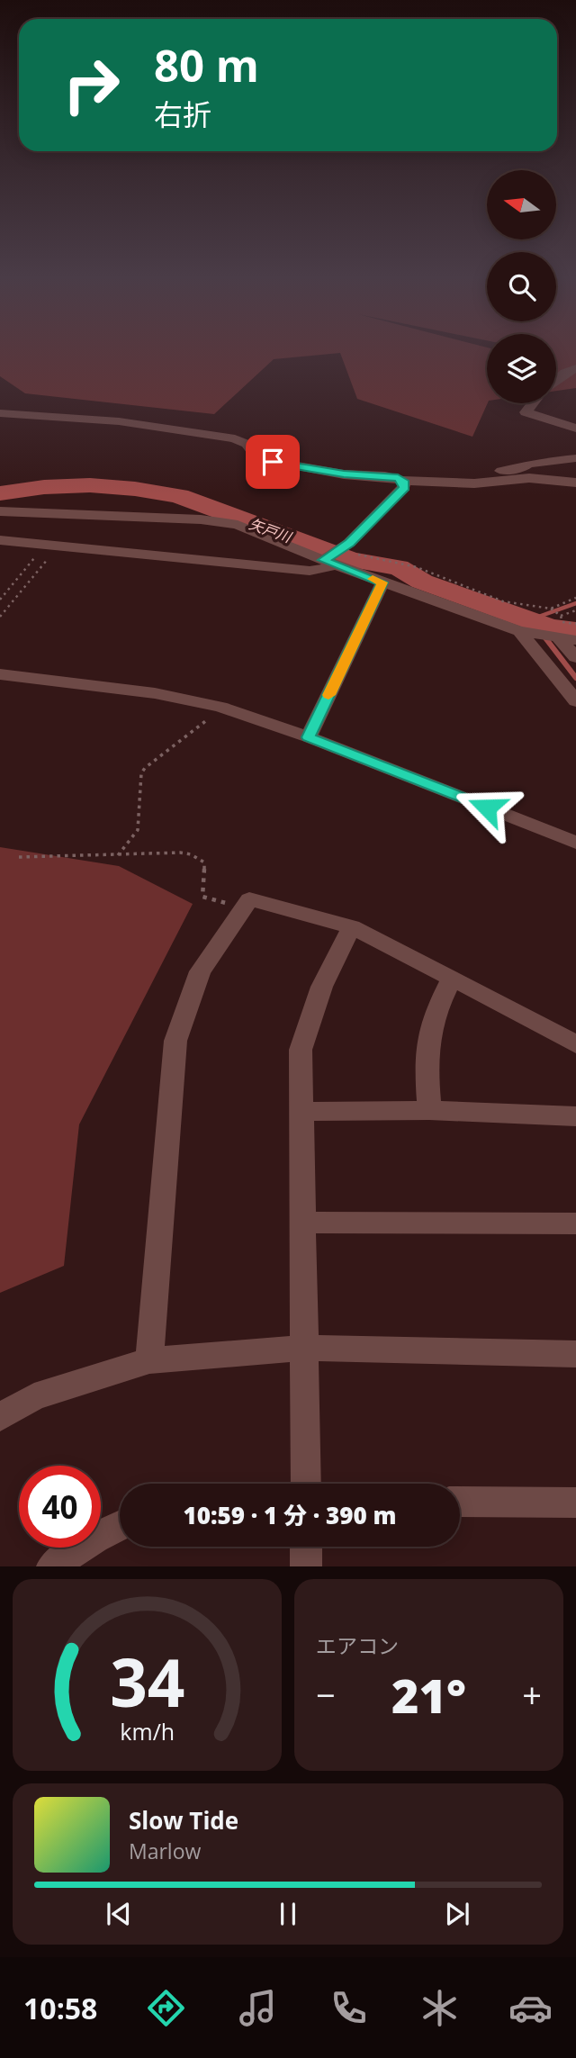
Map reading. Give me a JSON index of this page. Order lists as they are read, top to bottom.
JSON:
{
  "water": ["矢戸川"],
  "north": "left",
  "page": {
    "turn": ["80 m", "右折"],
    "limit": "40",
    "trip": "10:59 · 1 分 · 390 m",
    "tile": "エアコン",
    "heat": ["−", "21°", "+"],
    "song": ["Slow Tide", "Marlow"],
    "tabs": "10:58",
    "gauge": ["34", "km/h"]
  }
}
